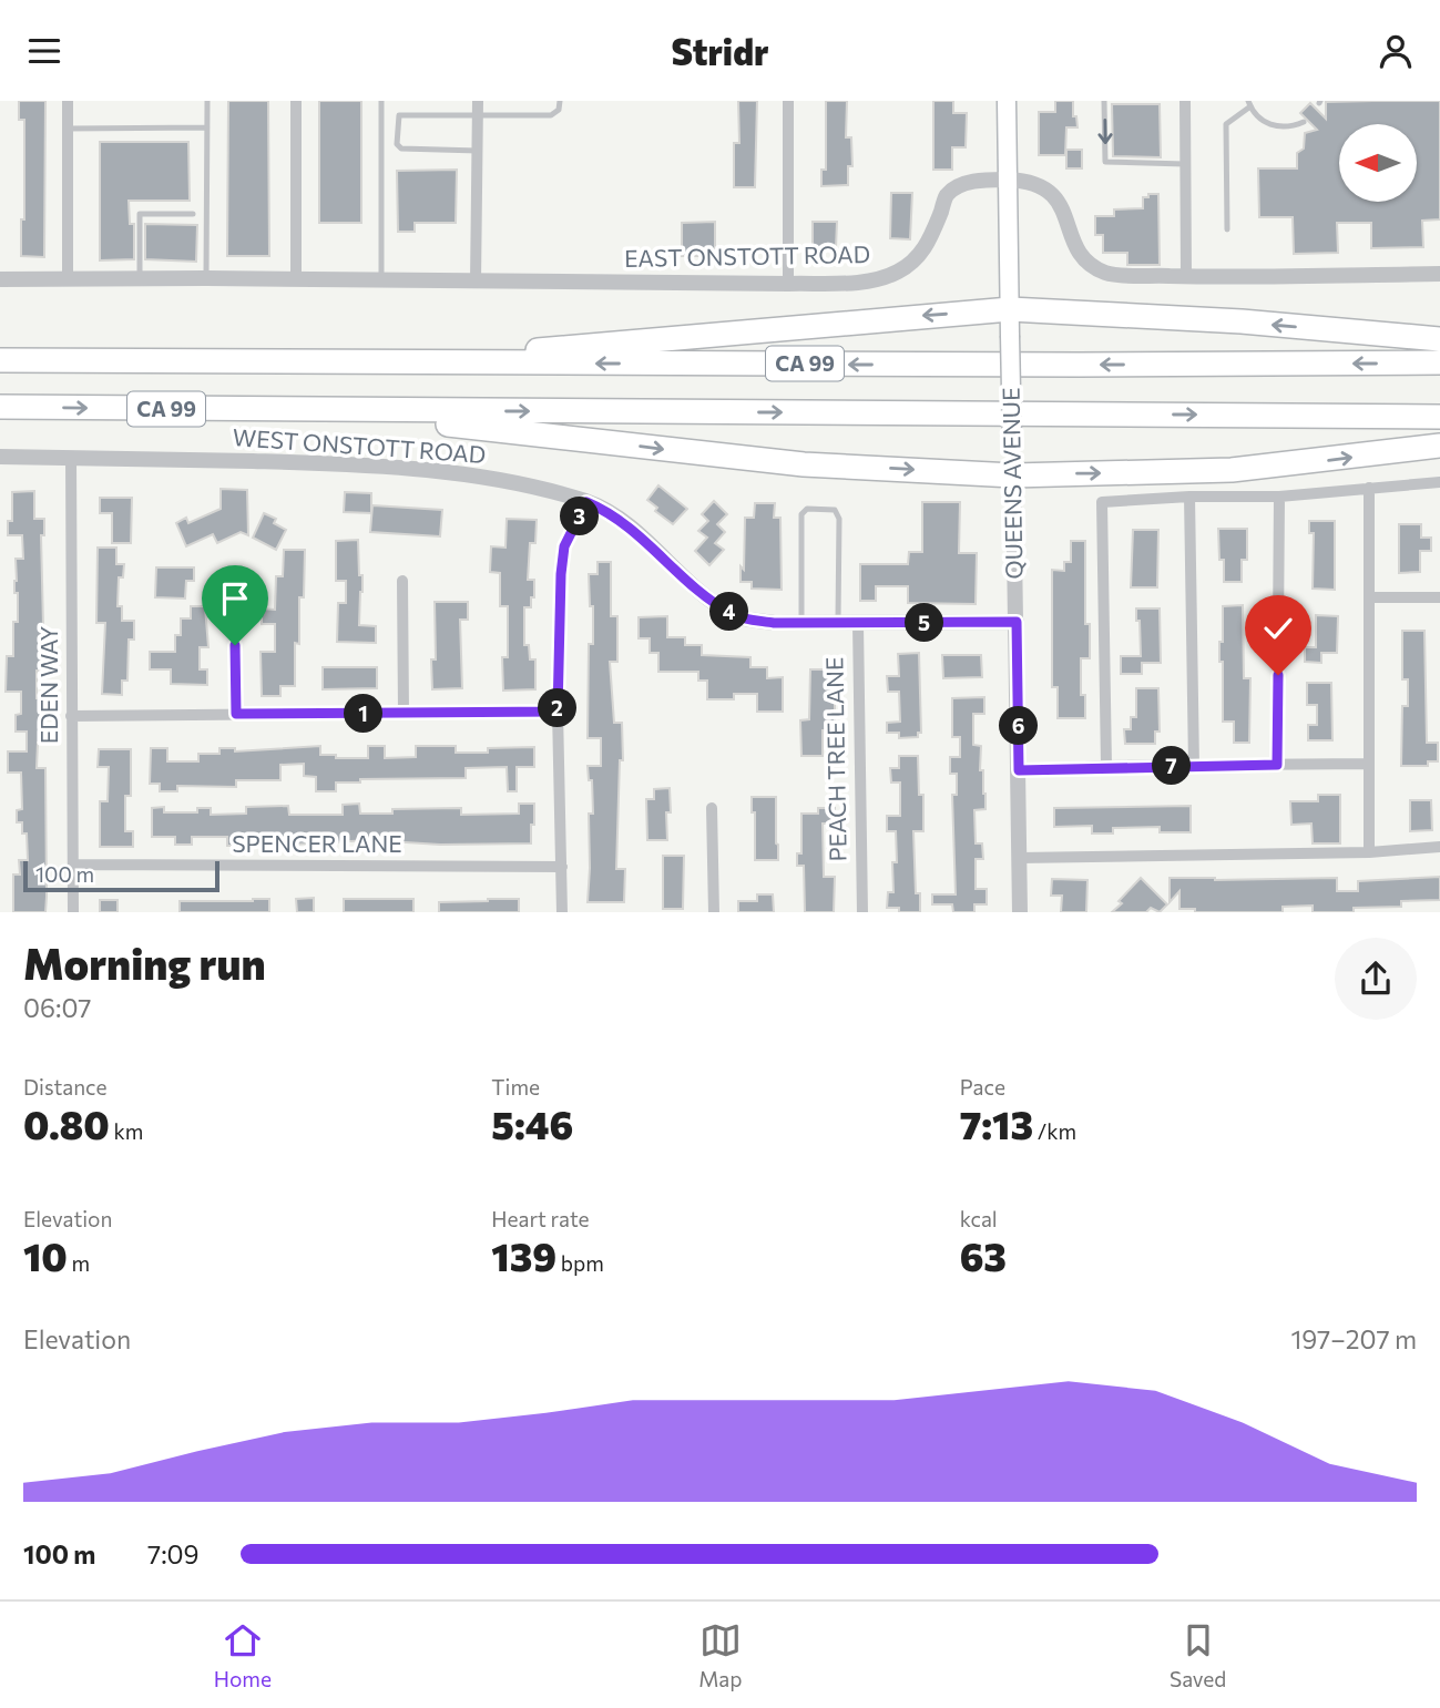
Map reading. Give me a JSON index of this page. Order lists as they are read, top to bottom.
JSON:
{
  "streets": {
    "highway": ["CA 99"],
    "main road": ["QUEENS AVENUE"],
    "street": [
      "EAST ONSTOTT ROAD",
      "WEST ONSTOTT ROAD",
      "EDEN WAY",
      "PEACH TREE LANE",
      "SPENCER LANE"
    ]
  },
  "crossings": [
    ["EAST ONSTOTT ROAD", "QUEENS AVENUE"],
    ["WEST ONSTOTT ROAD", "EDEN WAY"],
    ["WEST ONSTOTT ROAD", "PEACH TREE LANE"],
    ["QUEENS AVENUE", "PEACH TREE LANE"],
    ["EDEN WAY", "SPENCER LANE"]
  ],
  "scale_bar": "100 m",
  "north": "left",
  "page": {
    "header": "Stridr",
    "pins": [
      "3",
      "4",
      "5",
      "2",
      "1",
      "6",
      "7"
    ],
    "scale": "100 m",
    "heading": ["Morning run", "06:07"],
    "stats": [
      ["Distance", "0.80 km"],
      ["Time", "5:46"],
      ["Pace", "7:13 /km"],
      ["Elevation", "10 m"],
      ["Heart rate", "139 bpm"],
      ["kcal", "63"]
    ],
    "chart": ["Elevation", "197–207 m"],
    "list": [
      {
        "name": "100 m",
        "note": "7:09"
      }
    ],
    "tabs": ["Home", "Map", "Saved"]
  }
}
